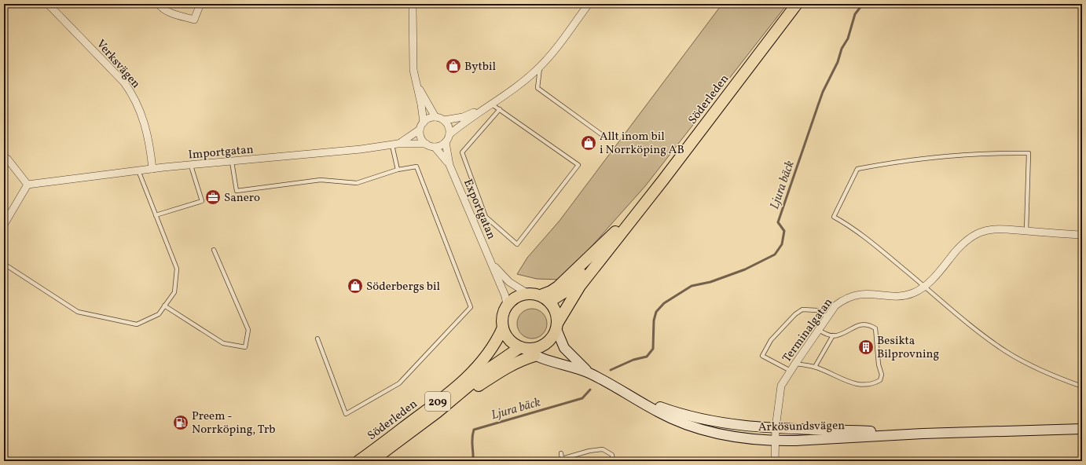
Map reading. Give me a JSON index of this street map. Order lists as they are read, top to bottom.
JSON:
{
  "streets": {
    "main road": ["Söderleden", "209", "Arkösundsvägen"],
    "street": [
      "Verksvägen",
      "Importgatan",
      "Exportgatan",
      "Terminalgatan"
    ]
  },
  "crossings": [
    ["Verksvägen", "Importgatan"],
    ["Söderleden", "Exportgatan"],
    ["Söderleden", "Arkösundsvägen"],
    ["Importgatan", "Exportgatan"],
    ["Exportgatan", "Arkösundsvägen"],
    ["Terminalgatan", "Arkösundsvägen"]
  ],
  "water": ["Ljura bäck"],
  "places": {
    "shop": ["Bytbil", "Allt inom bil i Norrköping AB", "Söderbergs bil"],
    "office": ["Sanero"],
    "building": ["Besikta Bilprovning"],
    "fuel station": ["Preem - Norrköping, Trb"]
  }
}
